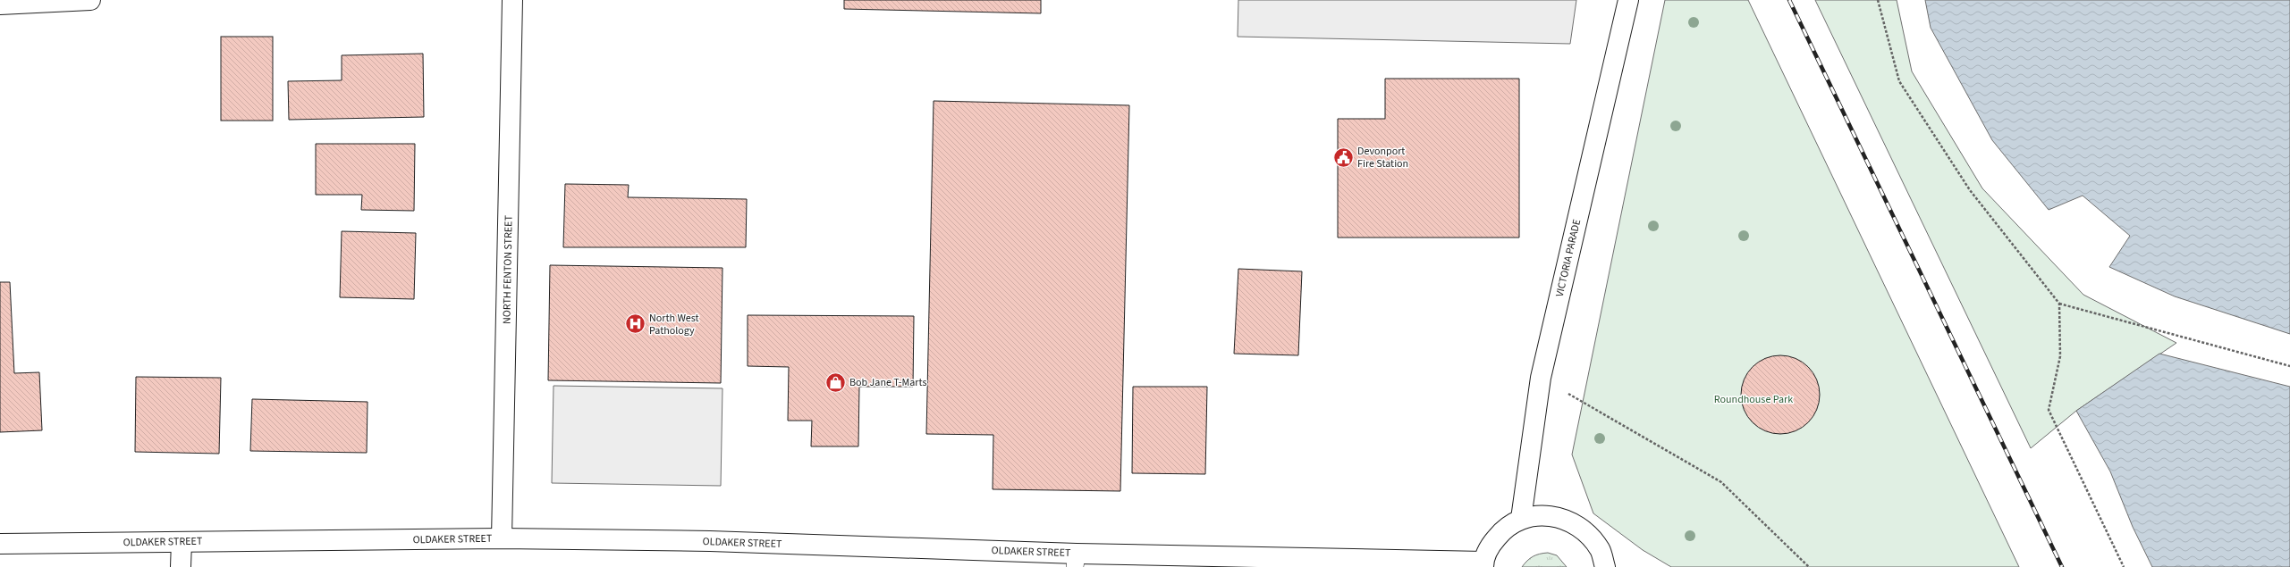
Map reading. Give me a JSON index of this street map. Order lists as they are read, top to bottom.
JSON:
{
  "streets": {
    "main road": ["VICTORIA PARADE", "NORTH FENTON STREET", "OLDAKER STREET"]
  },
  "crossings": [
    ["NORTH FENTON STREET", "OLDAKER STREET"]
  ],
  "parks": ["Roundhouse Park"],
  "places": {
    "public building": ["Devonport Fire Station"],
    "hospital": ["North West Pathology"],
    "shop": ["Bob Jane T-Marts"]
  }
}
